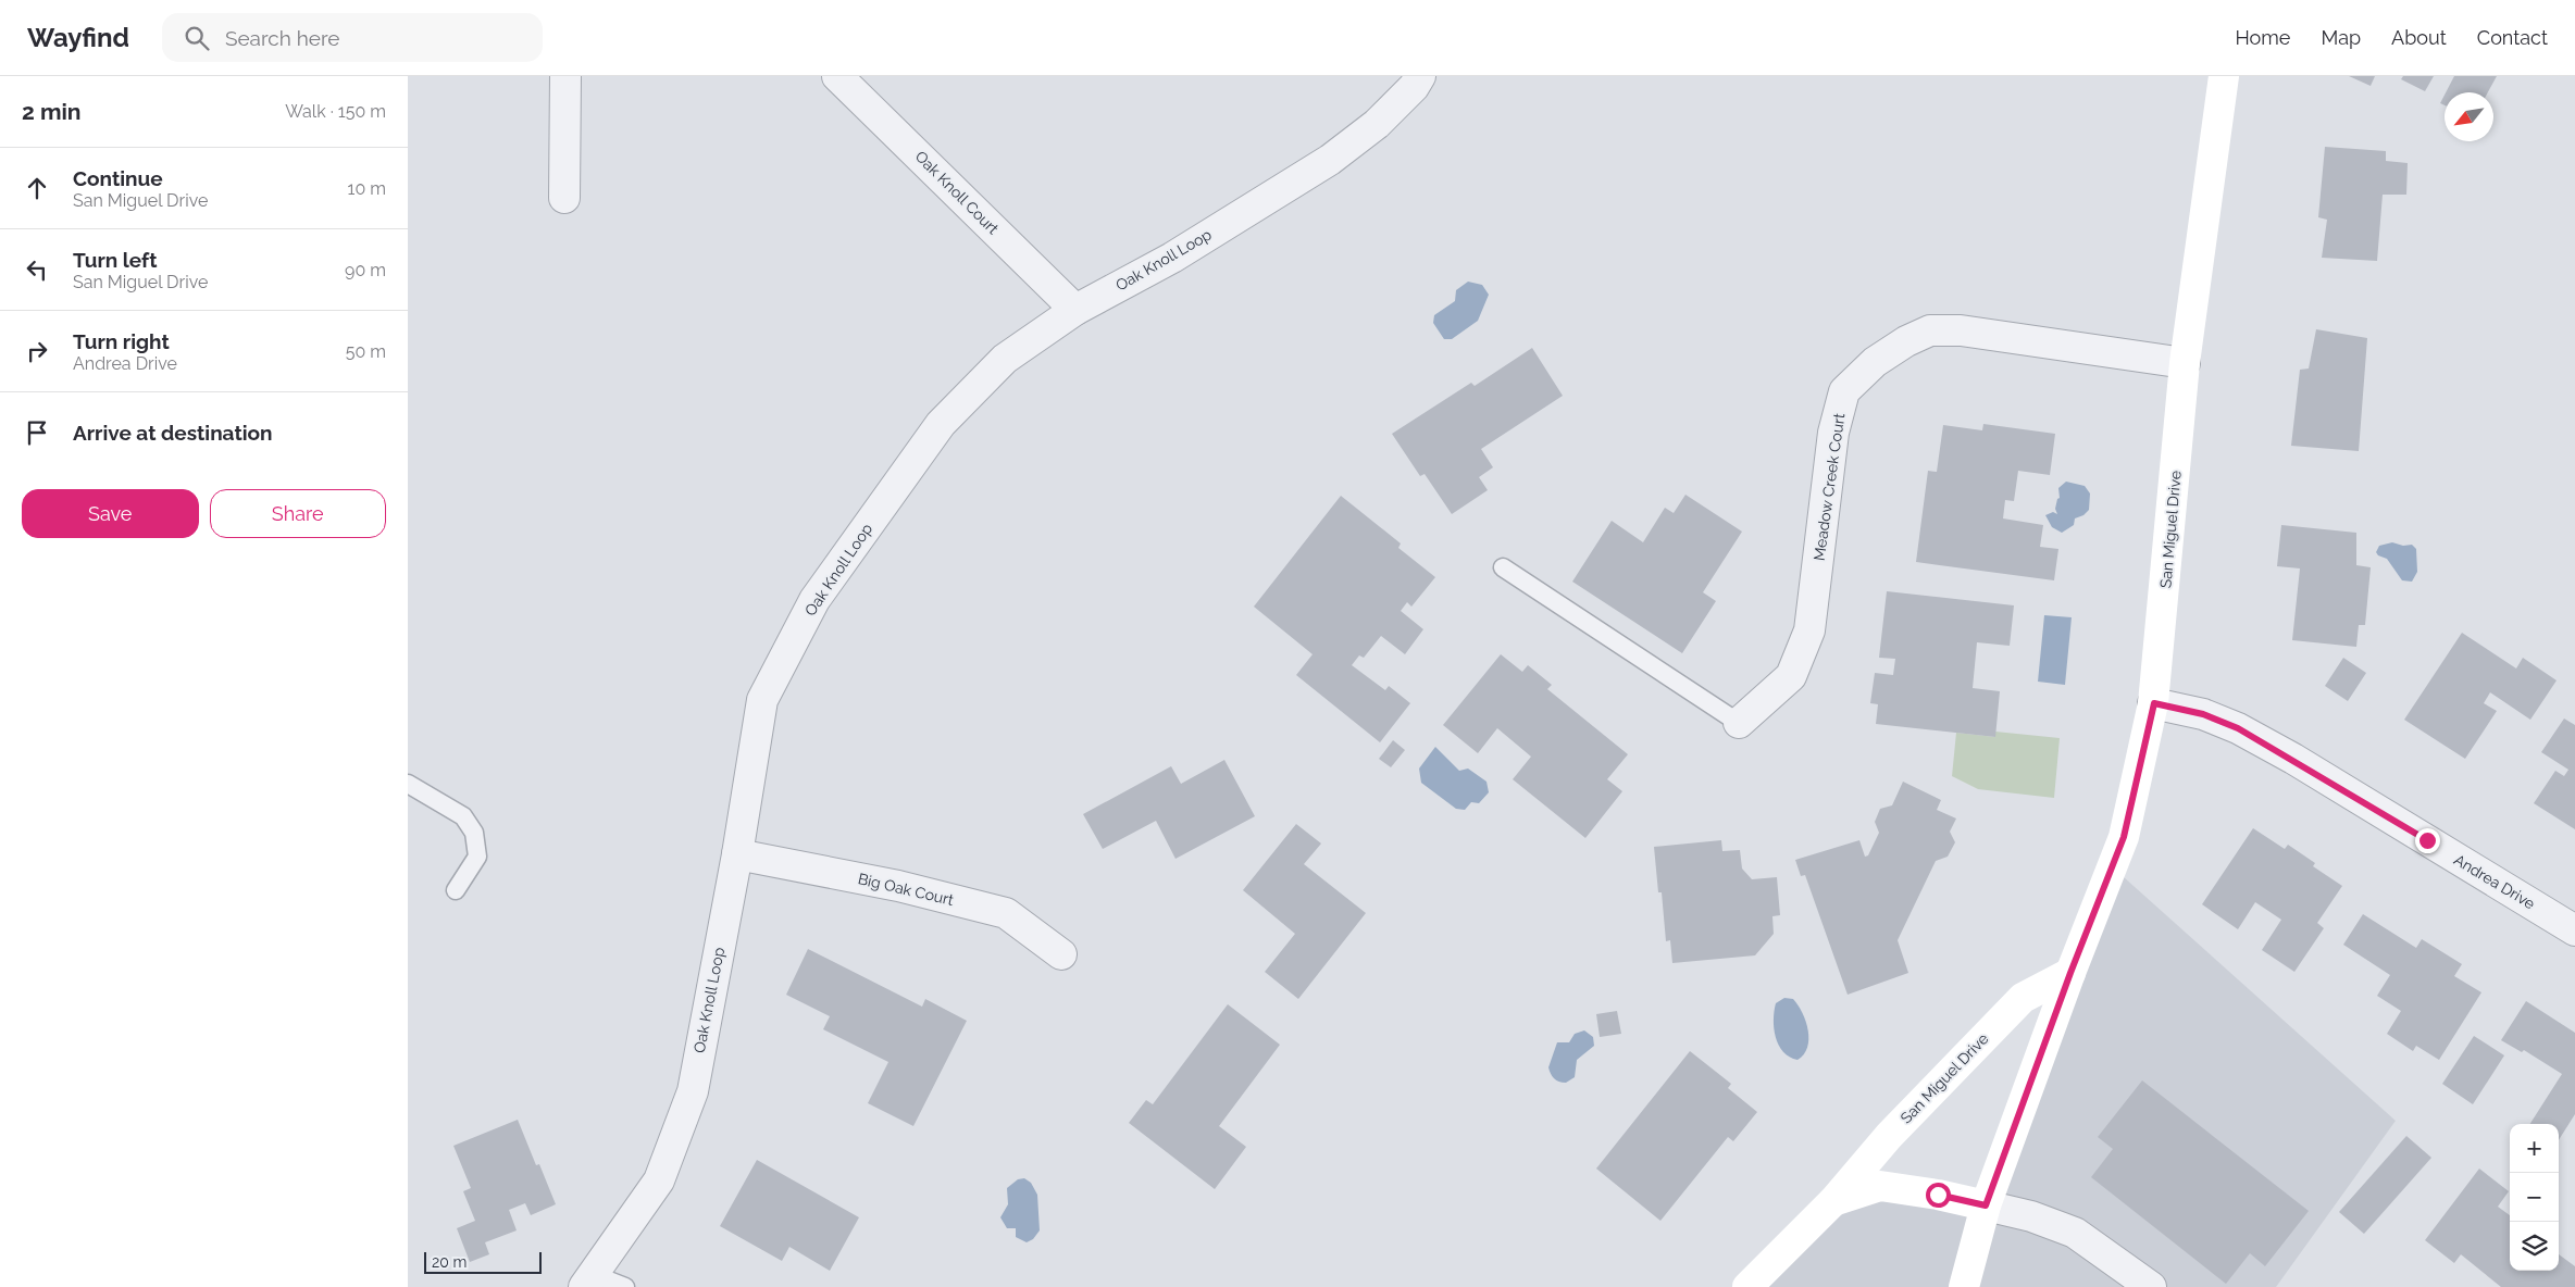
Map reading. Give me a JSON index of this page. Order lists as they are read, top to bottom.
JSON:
{
  "streets": {
    "street": [
      "Oak Knoll Court",
      "Oak Knoll Loop",
      "Meadow Creek Court",
      "San Miguel Drive",
      "Andrea Drive",
      "Big Oak Court"
    ]
  },
  "crossings": [
    ["Oak Knoll Court", "Oak Knoll Loop"],
    ["Oak Knoll Loop", "Big Oak Court"],
    ["Meadow Creek Court", "San Miguel Drive"],
    ["San Miguel Drive", "Andrea Drive"]
  ],
  "scale_bar": "20 m",
  "north": "bottom left",
  "page": {
    "header": "Wayfind",
    "search": "Search here",
    "nav": [
      "Home",
      "Map",
      "About",
      "Contact"
    ],
    "heading": ["2 min", "Walk · 150 m"],
    "list": [
      ["Continue", "San Miguel Drive", "10 m"],
      ["Turn left", "San Miguel Drive", "90 m"],
      ["Turn right", "Andrea Drive", "50 m"],
      "Arrive at destination"
    ],
    "buttons": ["Save", "Share"],
    "map_buttons": ["+", "−"],
    "scale": "20 m"
  }
}
